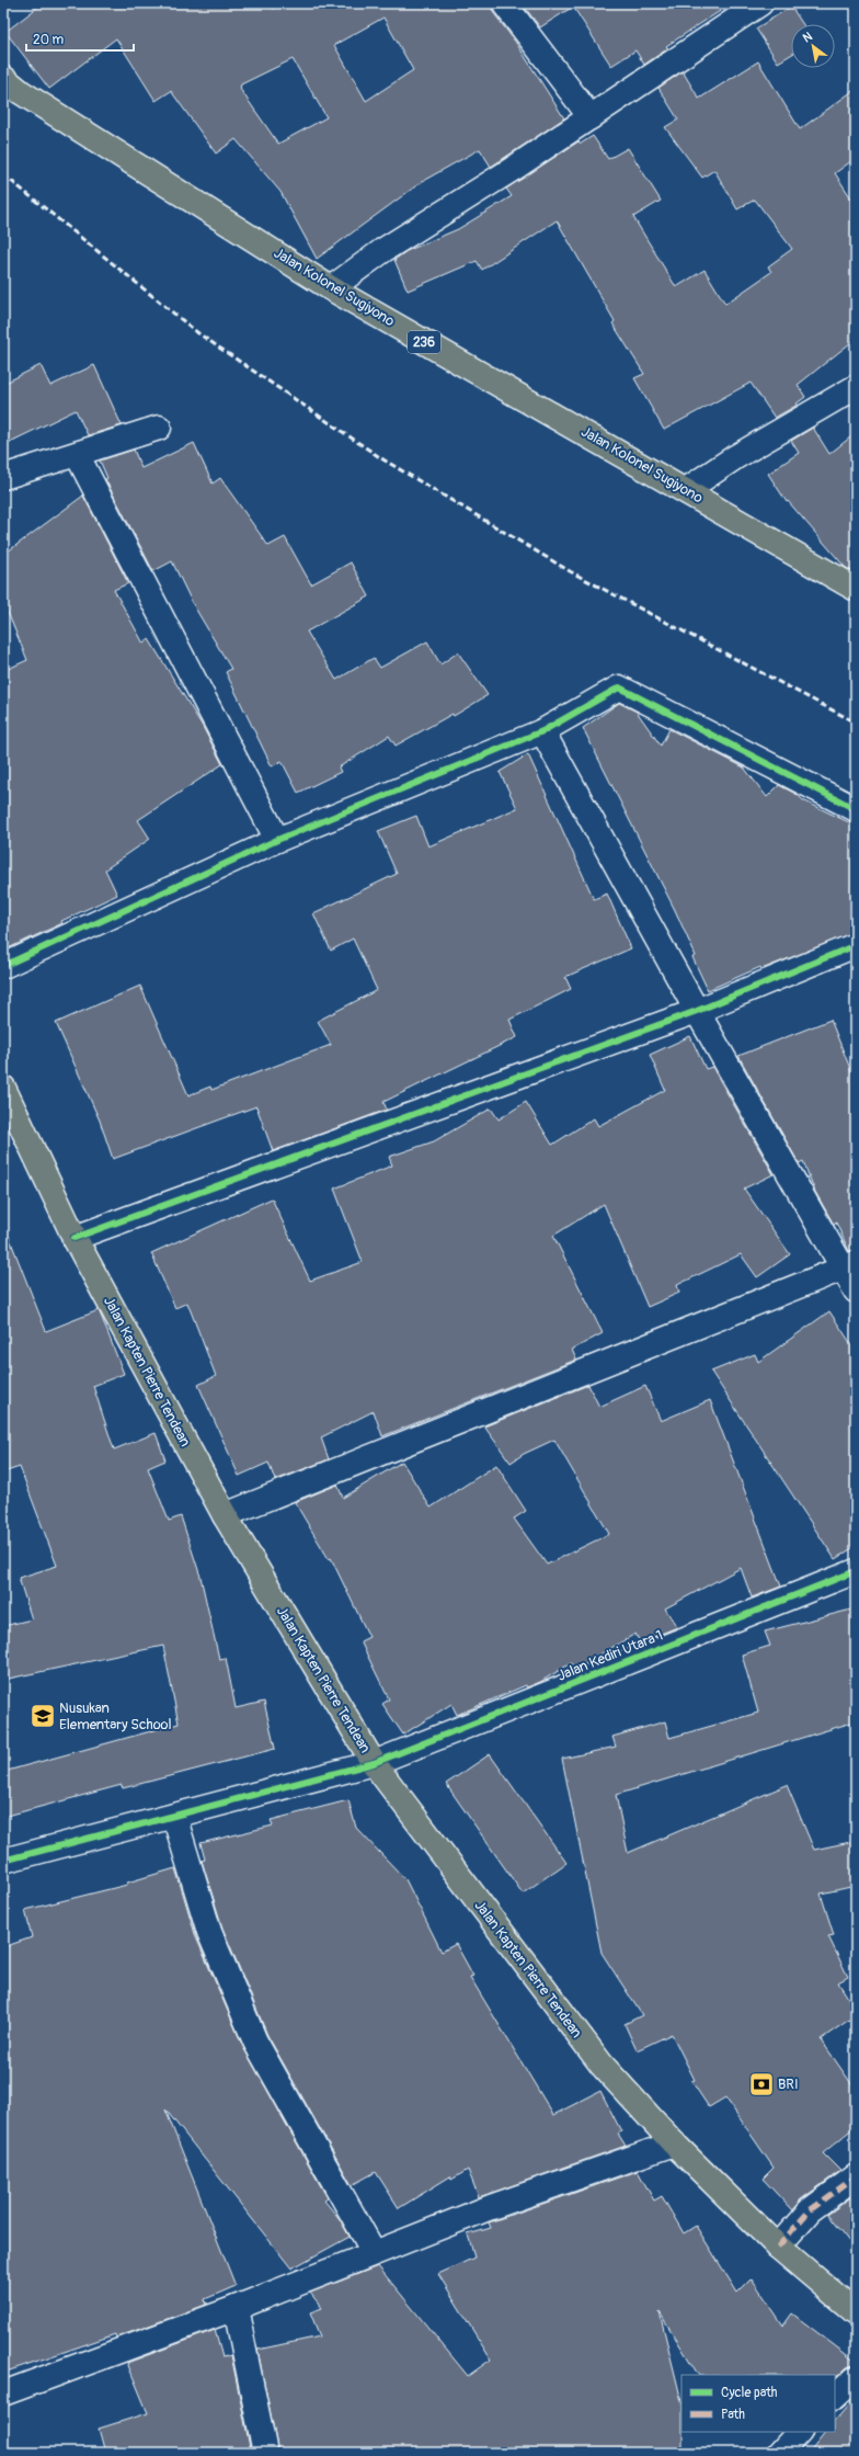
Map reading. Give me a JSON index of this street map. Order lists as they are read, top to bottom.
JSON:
{
  "streets": {
    "main road": ["Jalan Kolonel Sugiyono", "236", "Jalan Kapten Pierre Tendean"],
    "street": ["Jalan Kediri Utara 1"]
  },
  "crossings": [
    ["Jalan Kapten Pierre Tendean", "Jalan Kediri Utara 1"]
  ],
  "places": {
    "school or university": ["Nusukan Elementary School"],
    "bank": ["BRI"]
  },
  "legend": ["Cycle path", "Path"],
  "scale_bar": "20 m",
  "north": "top left"
}
